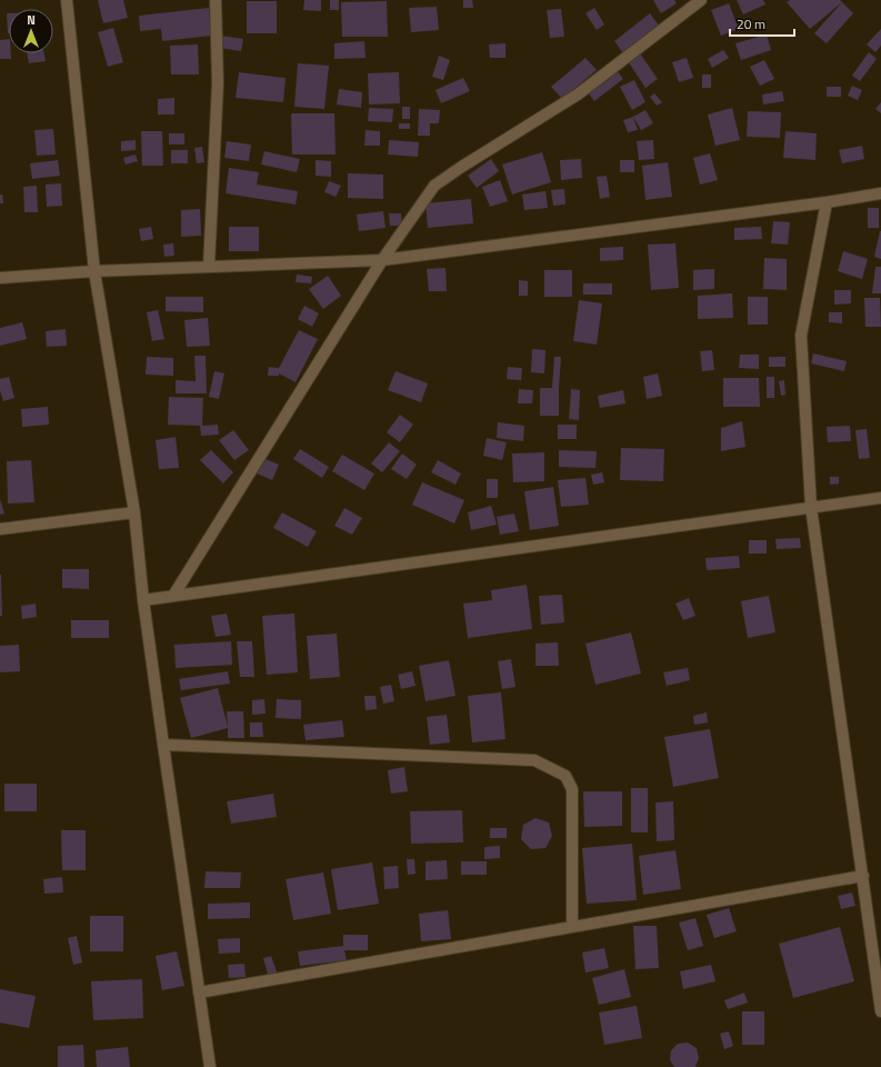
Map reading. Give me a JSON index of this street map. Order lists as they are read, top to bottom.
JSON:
{
  "scale_bar": "20 m",
  "north": "top"
}
